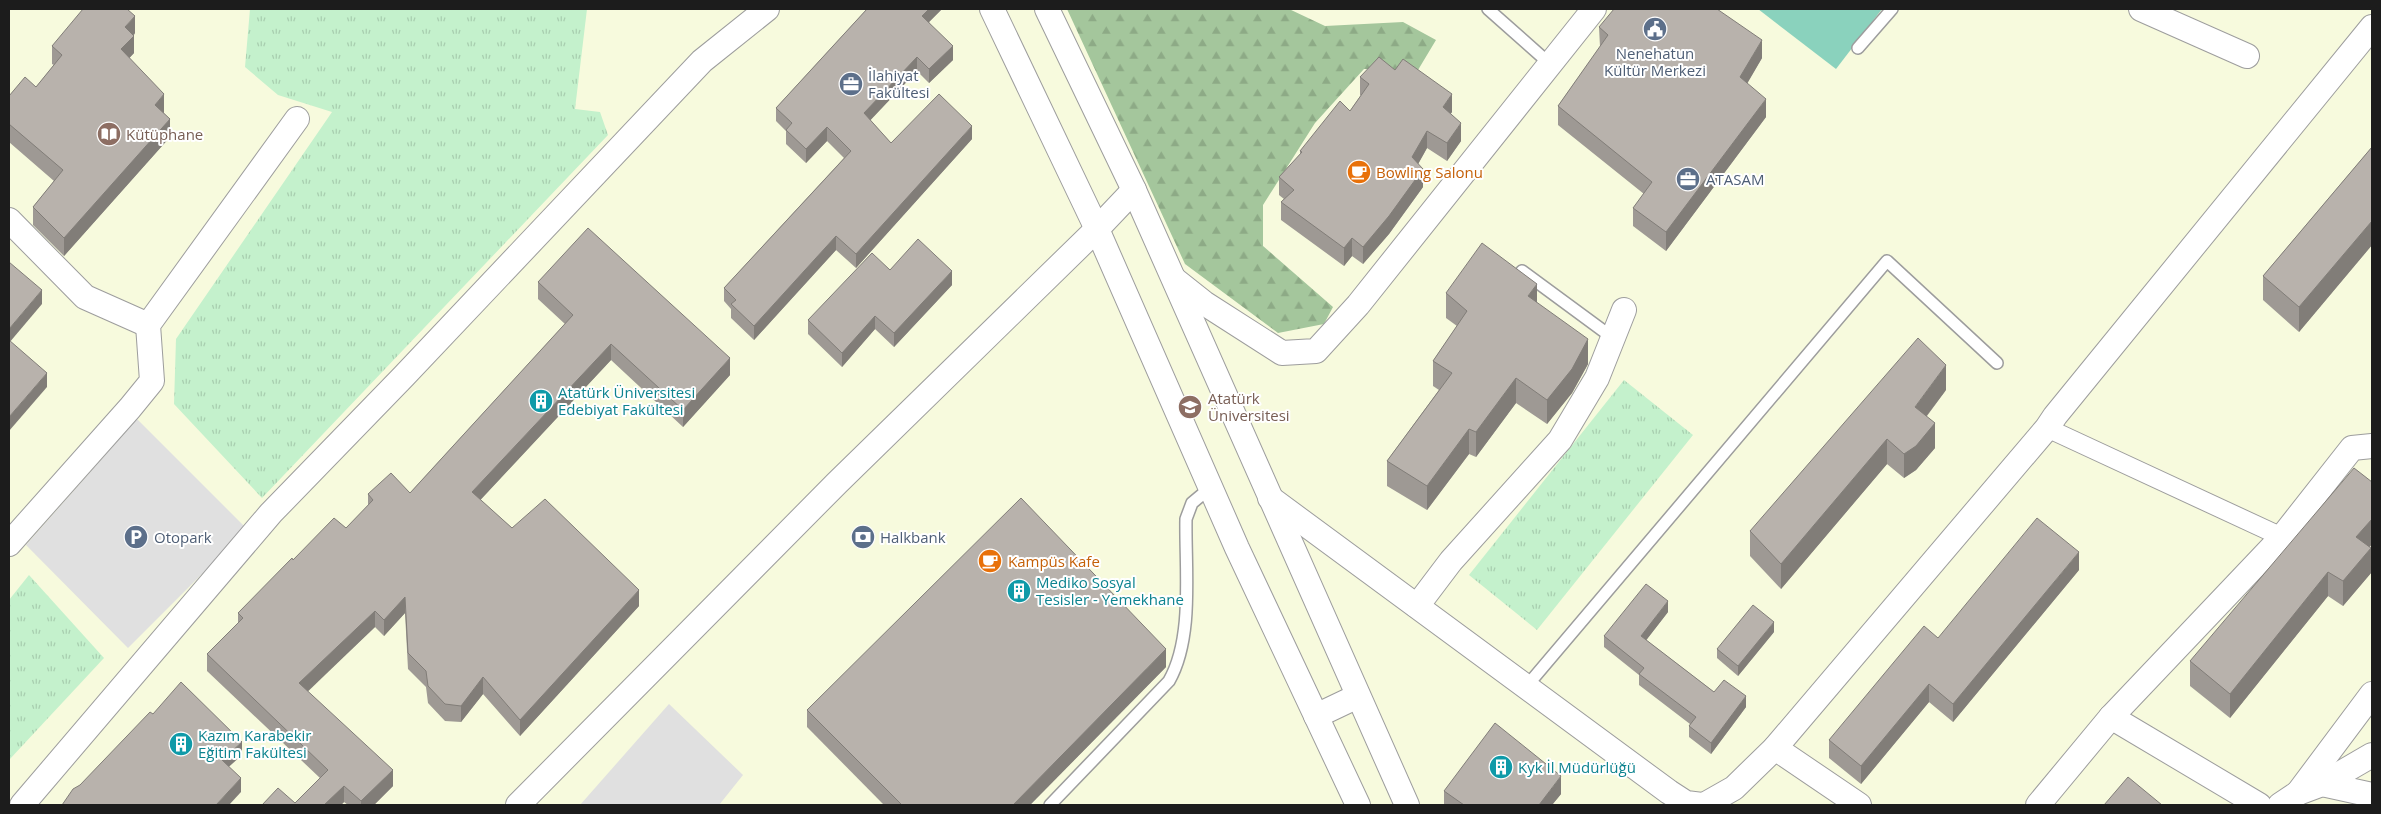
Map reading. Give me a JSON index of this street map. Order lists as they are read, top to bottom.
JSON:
{
  "places": {
    "public building": ["Nenehatun Kültür Merkezi"],
    "office": ["İlahiyat Fakültesi", "ATASAM"],
    "library": ["Kütüphane"],
    "cafe": ["Bowling Salonu", "Kampüs Kafe"],
    "building": [
      "Atatürk Üniversitesi Edebiyat Fakültesi",
      "Mediko Sosyal Tesisler - Yemekhane",
      "Kazım Karabekir Eğitim Fakültesi",
      "Kyk İl Müdürlüğü"
    ],
    "school or university": ["Atatürk Üniversitesi"],
    "parking": ["Otopark"],
    "bank": ["Halkbank"]
  }
}
